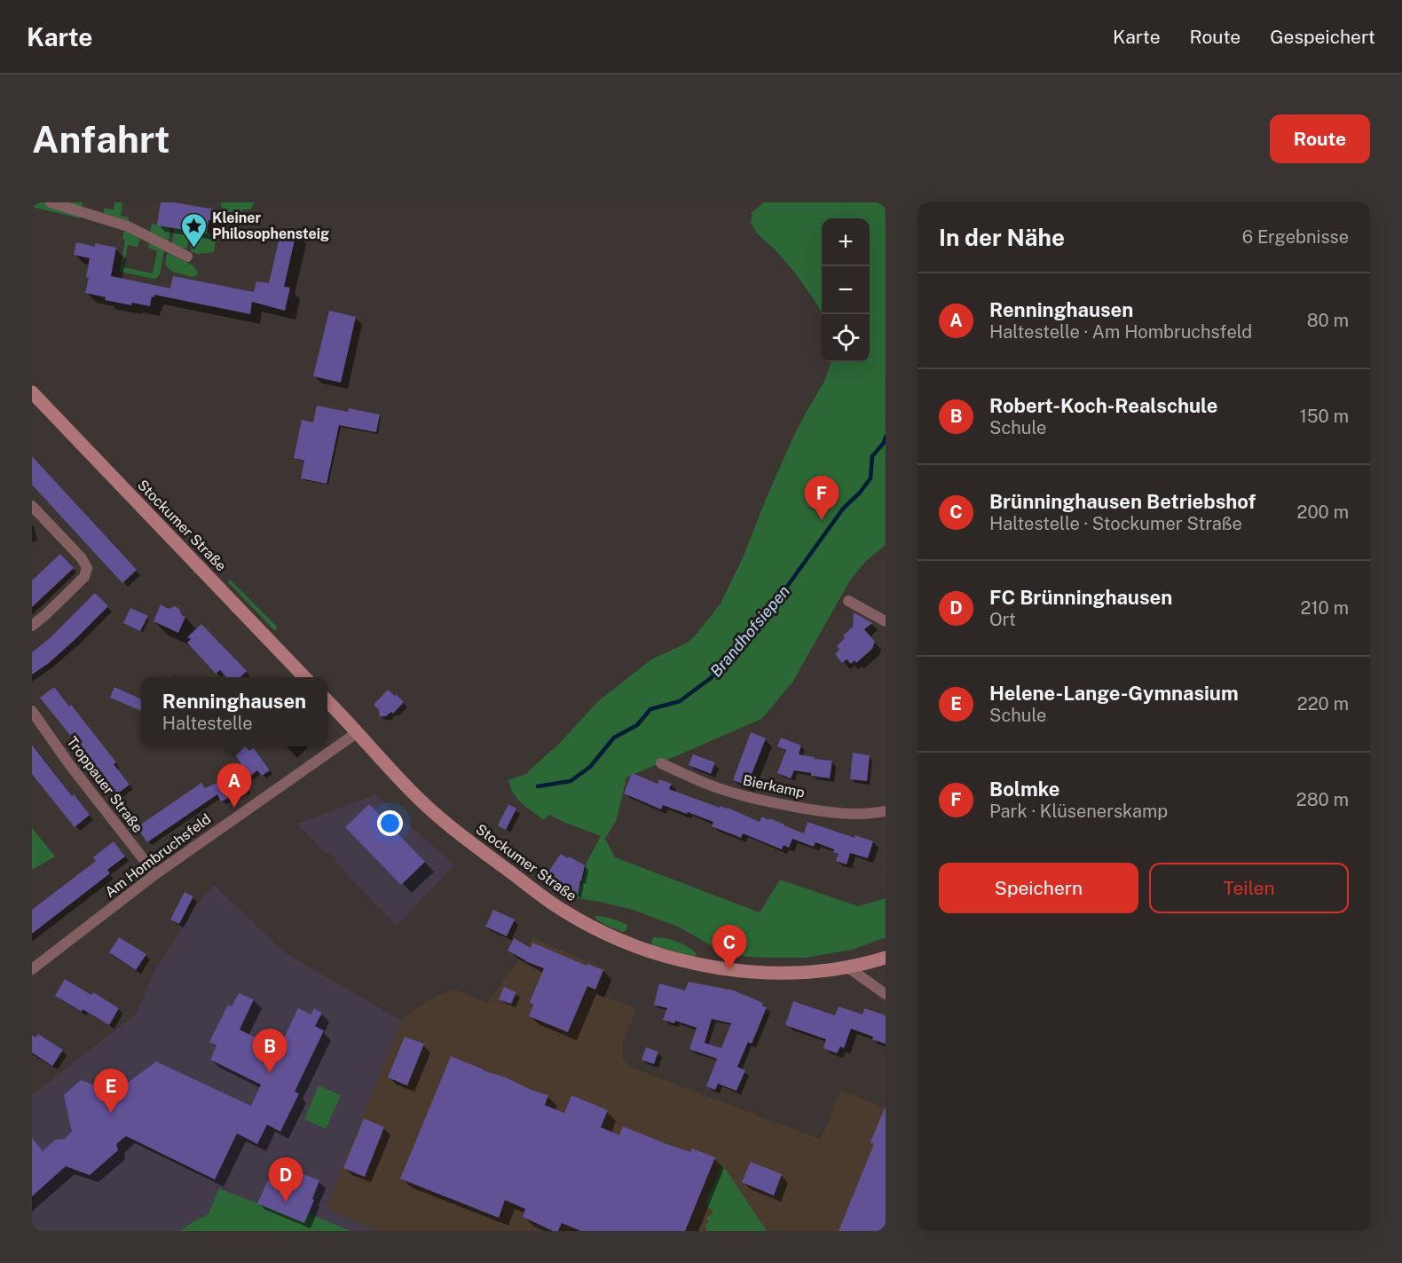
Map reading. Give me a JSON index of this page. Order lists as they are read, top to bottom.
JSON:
{
  "streets": {
    "main road": ["Stockumer Straße"],
    "street": ["Troppauer Straße", "Bierkamp", "Am Hombruchsfeld"]
  },
  "crossings": [
    ["Stockumer Straße", "Am Hombruchsfeld"],
    ["Troppauer Straße", "Am Hombruchsfeld"]
  ],
  "water": ["Brandhofsiepen"],
  "places": {
    "place": ["Kleiner Philosophensteig"]
  },
  "page": {
    "header": "Karte",
    "nav": ["Karte", "Route", "Gespeichert"],
    "buttons": [
      "Route",
      ["Speichern", "Teilen"]
    ],
    "title": "Anfahrt",
    "heading": ["In der Nähe", "6 Ergebnisse"],
    "map_buttons": ["+", "−"],
    "list": [
      {
        "mark": "A",
        "name": "Renninghausen",
        "note": "Haltestelle · Am Hombruchsfeld",
        "value": "80 m"
      },
      {
        "mark": "B",
        "name": "Robert-Koch-Realschule",
        "note": "Schule",
        "value": "150 m"
      },
      {
        "mark": "C",
        "name": "Brünninghausen Betriebshof",
        "note": "Haltestelle · Stockumer Straße",
        "value": "200 m"
      },
      {
        "mark": "D",
        "name": "FC Brünninghausen",
        "note": "Ort",
        "value": "210 m"
      },
      {
        "mark": "E",
        "name": "Helene-Lange-Gymnasium",
        "note": "Schule",
        "value": "220 m"
      },
      {
        "mark": "F",
        "name": "Bolmke",
        "note": "Park · Klüsenerskamp",
        "value": "280 m"
      }
    ],
    "pins": [
      "F",
      "A",
      "C",
      "B",
      "E",
      "D"
    ],
    "popup": ["Renninghausen", "Haltestelle"]
  }
}
